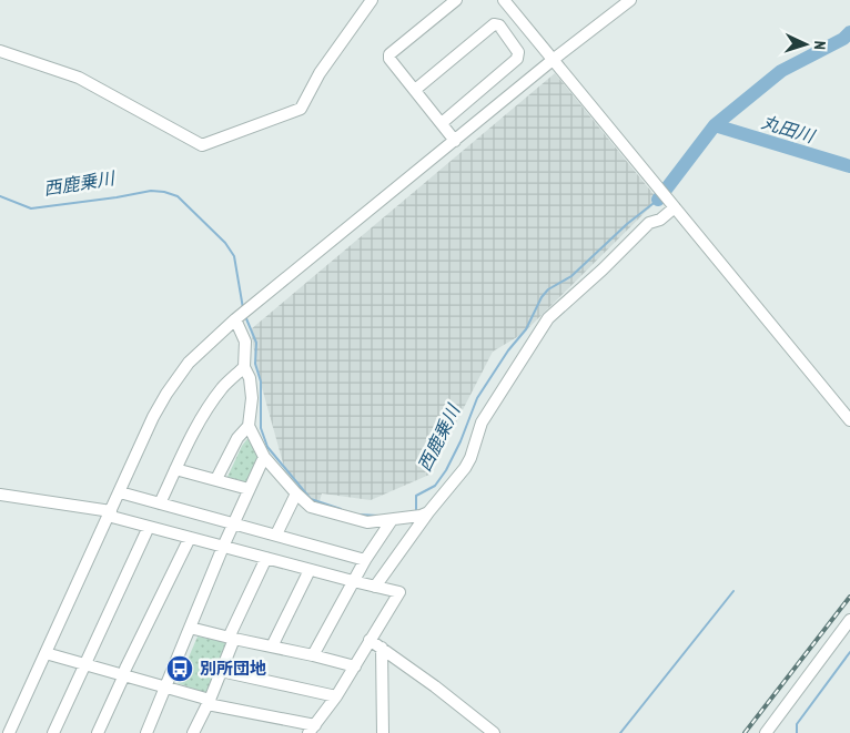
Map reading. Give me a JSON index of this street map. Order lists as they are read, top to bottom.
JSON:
{
  "water": ["丸田川", "西鹿乗川"],
  "places": {
    "bus stop": ["別所団地"]
  },
  "north": "right"
}
